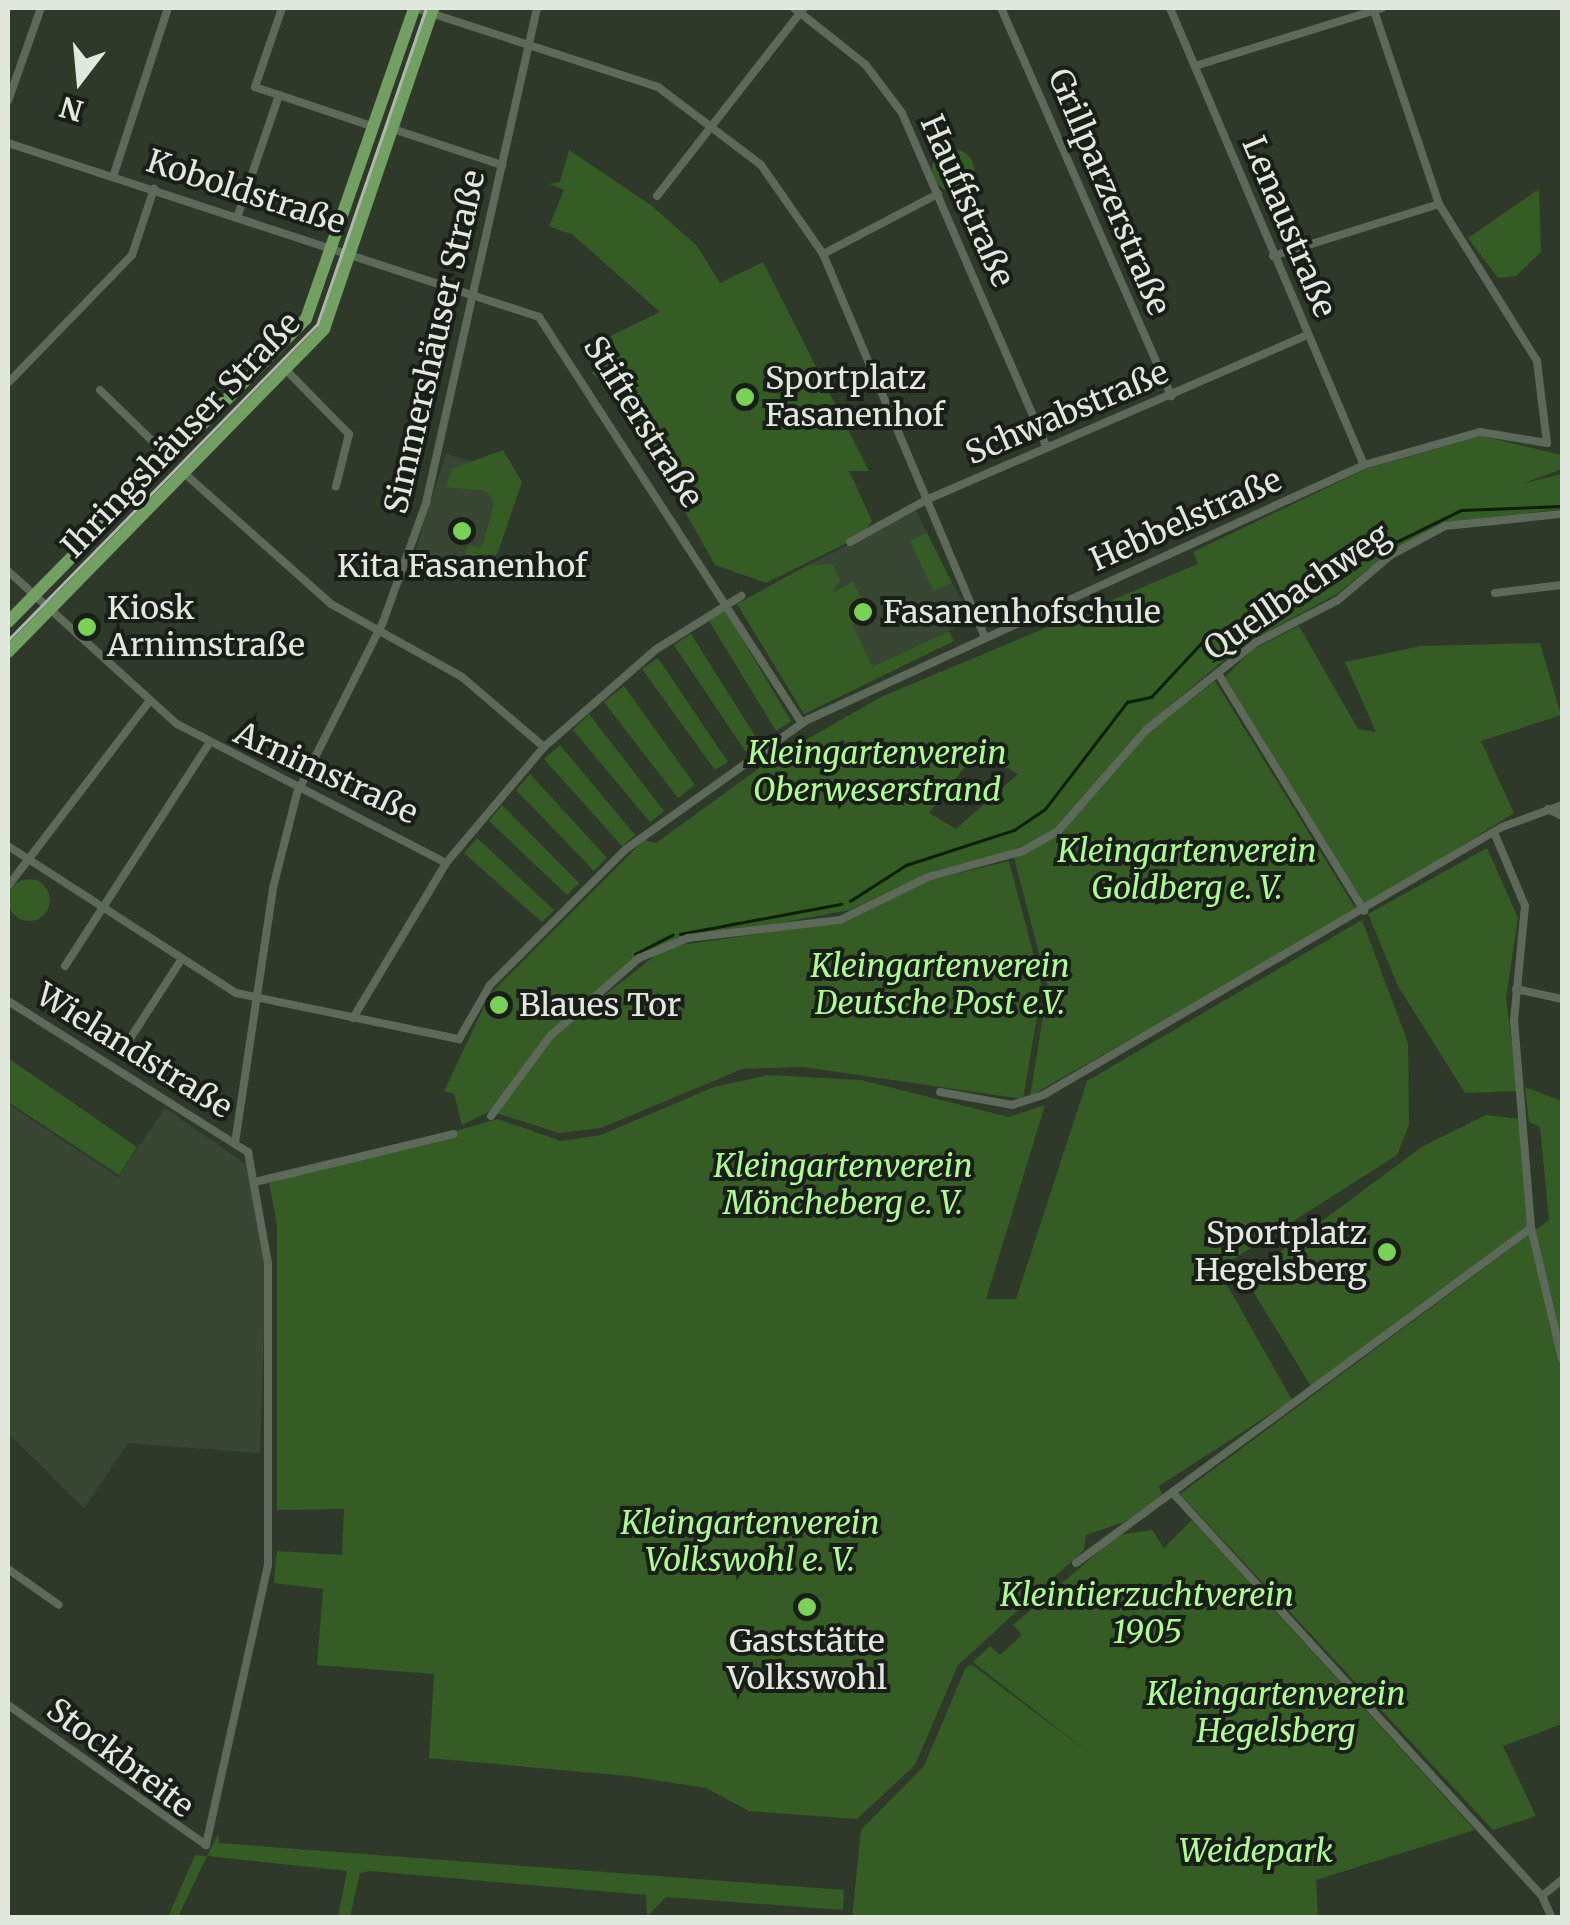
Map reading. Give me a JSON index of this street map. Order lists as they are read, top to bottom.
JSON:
{
  "streets": {
    "main road": ["Ihringshäuser Straße"],
    "street": [
      "Koboldstraße",
      "Grillparzerstraße",
      "Hauffstraße",
      "Lenaustraße",
      "Simmershäuser Straße",
      "Schwabstraße",
      "Stifterstraße",
      "Hebbelstraße",
      "Quellbachweg",
      "Arnimstraße",
      "Wielandstraße",
      "Stockbreite"
    ]
  },
  "crossings": [
    ["Koboldstraße", "Stifterstraße"],
    ["Koboldstraße", "Ihringshäuser Straße"],
    ["Grillparzerstraße", "Schwabstraße"],
    ["Hauffstraße", "Schwabstraße"],
    ["Lenaustraße", "Schwabstraße"],
    ["Lenaustraße", "Hebbelstraße"],
    ["Simmershäuser Straße", "Stifterstraße"],
    ["Simmershäuser Straße", "Arnimstraße"],
    ["Simmershäuser Straße", "Wielandstraße"],
    ["Stifterstraße", "Ihringshäuser Straße"],
    ["Stifterstraße", "Hebbelstraße"],
    ["Ihringshäuser Straße", "Arnimstraße"]
  ],
  "parks": [
    "Kleingartenverein Oberweserstrand",
    "Kleingartenverein Goldberg e. V.",
    "Kleingartenverein Deutsche Post e.V.",
    "Kleingartenverein Möncheberg e. V.",
    "Kleingartenverein Volkswohl e. V.",
    "Kleintierzuchtverein 1905",
    "Kleingartenverein Hegelsberg",
    "Weidepark"
  ],
  "places": [
    "Sportplatz Fasanenhof",
    "Kita Fasanenhof",
    "Fasanenhofschule",
    "Kiosk Arnimstraße",
    "Blaues Tor",
    "Sportplatz Hegelsberg",
    "Gaststätte Volkswohl"
  ],
  "north": "bottom"
}
